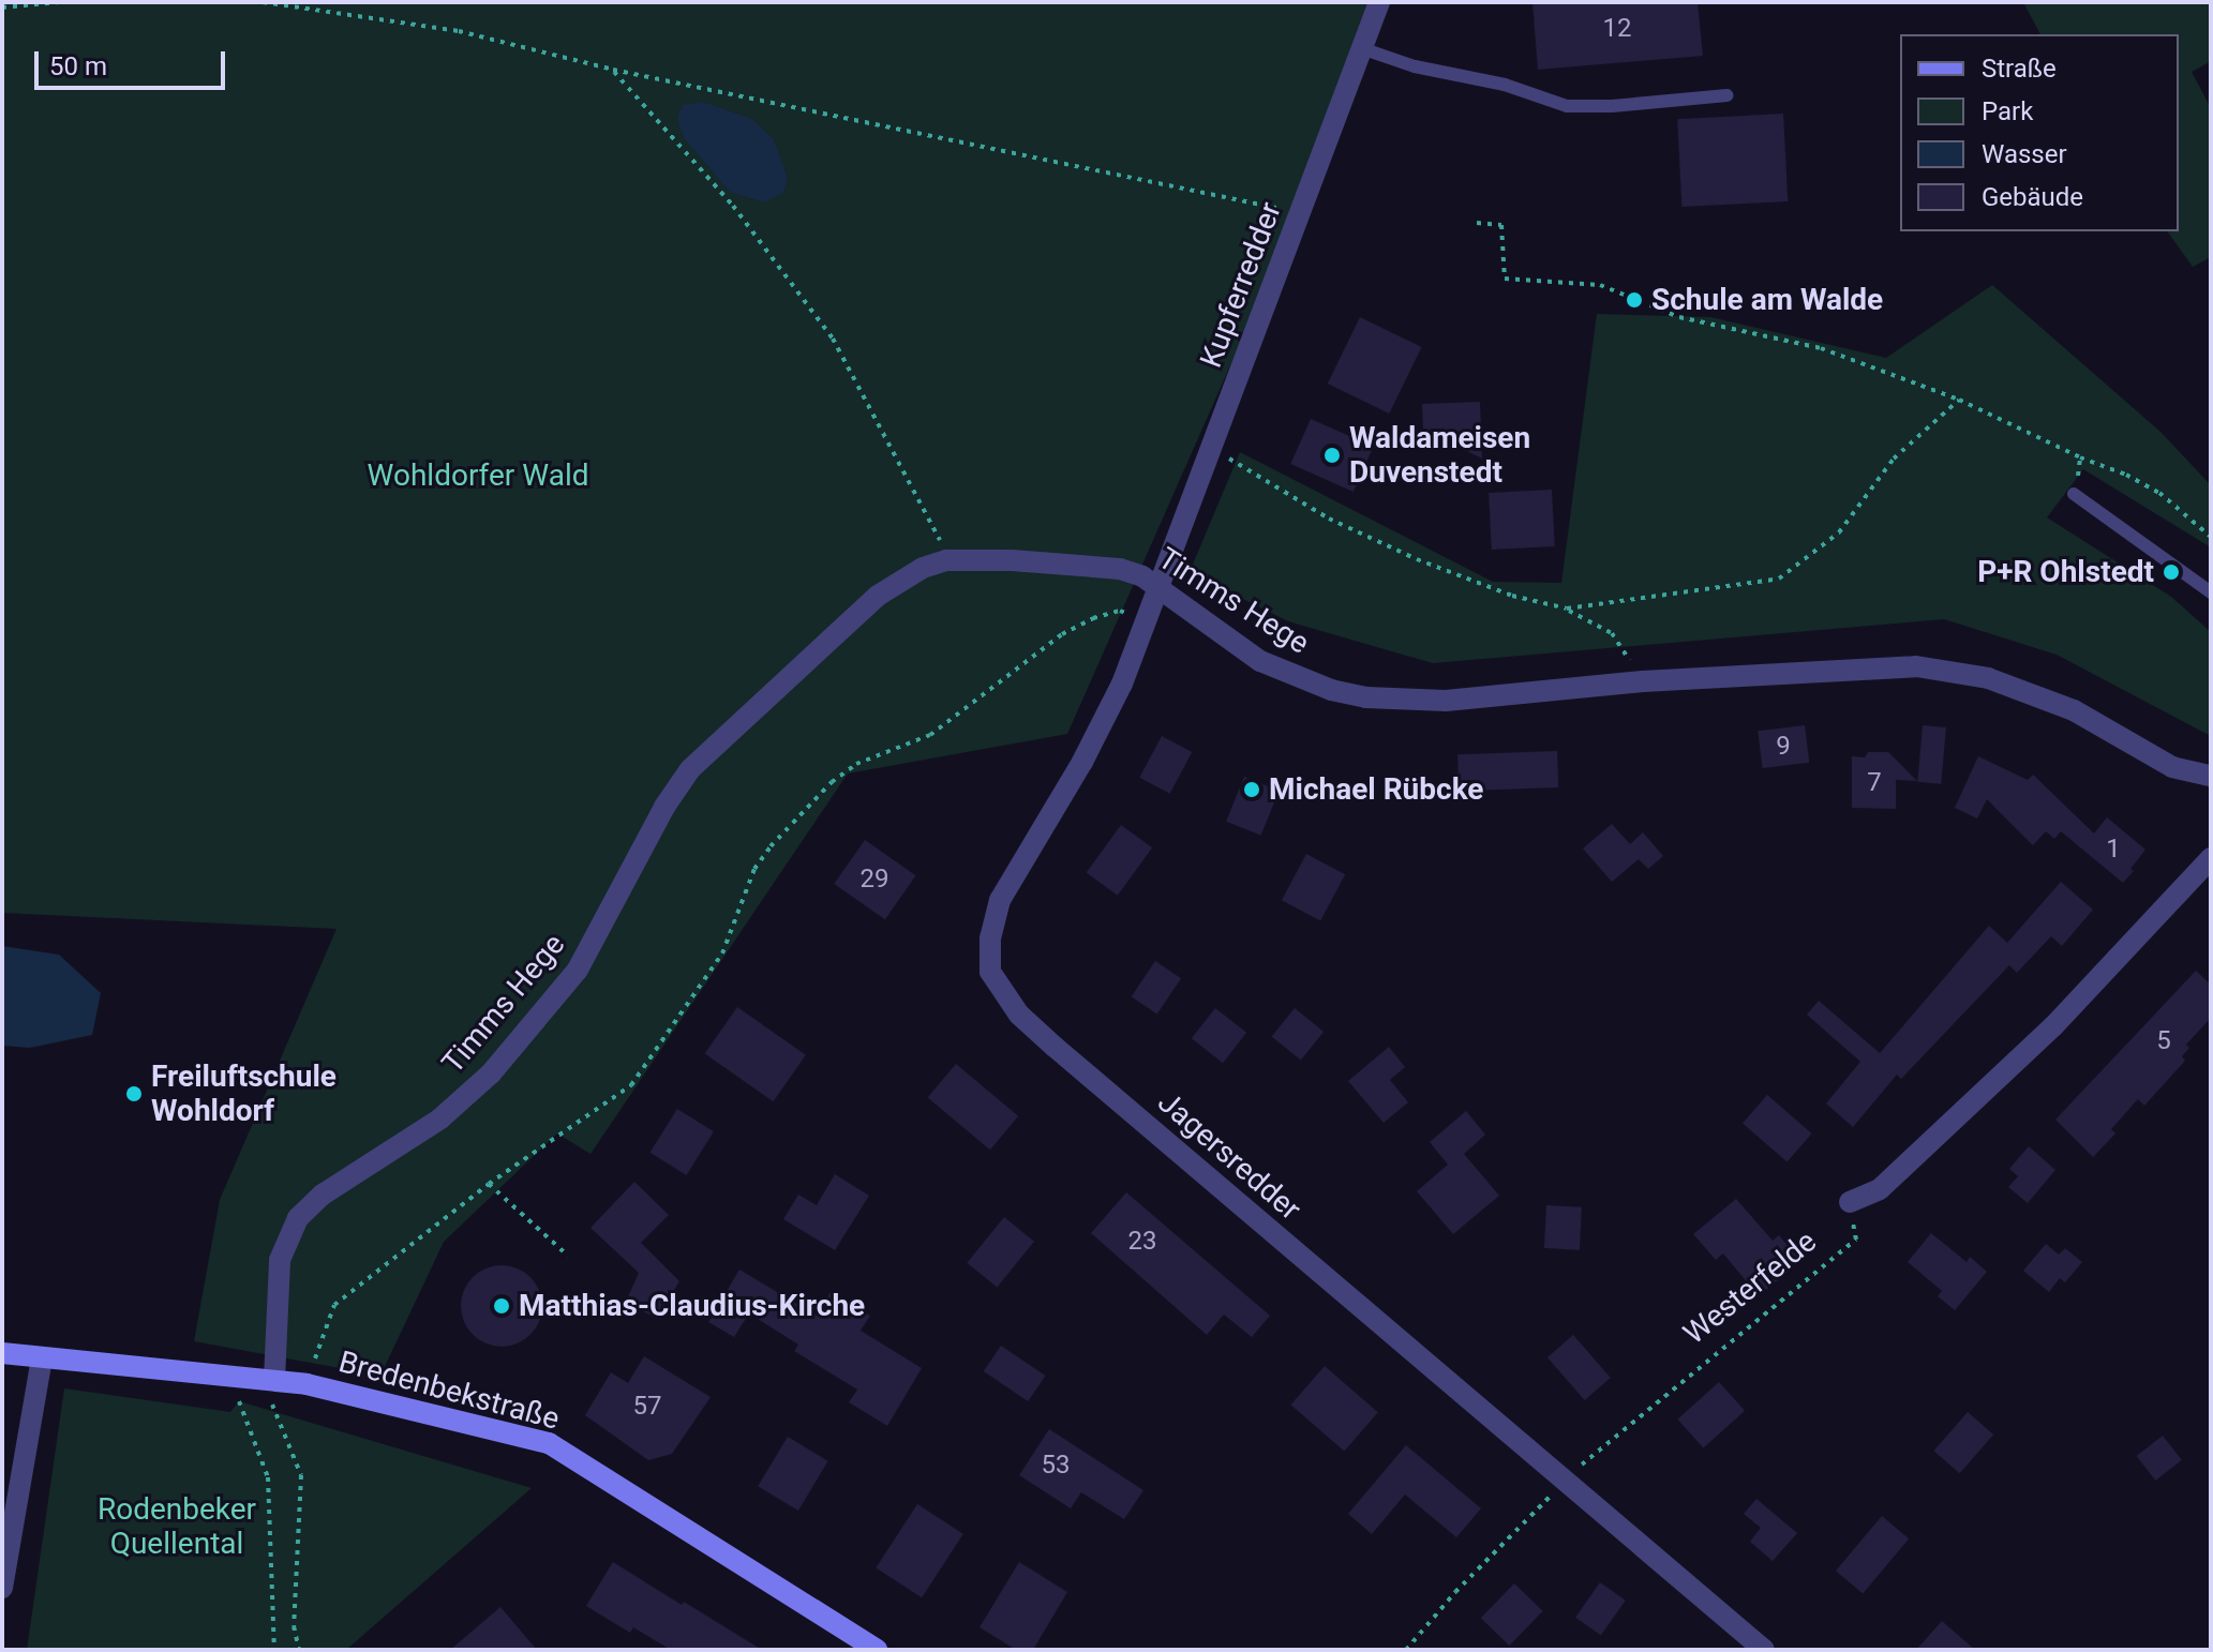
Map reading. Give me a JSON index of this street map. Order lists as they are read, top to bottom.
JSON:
{
  "streets": {
    "street": [
      "Kupferredder",
      "Timms Hege",
      "Jagersredder",
      "Bredenbekstraße"
    ],
    "path": ["Westerfelde"]
  },
  "crossings": [
    ["Kupferredder", "Timms Hege"],
    ["Kupferredder", "Jagersredder"],
    ["Timms Hege", "Jagersredder"],
    ["Timms Hege", "Bredenbekstraße"],
    ["Jagersredder", "Westerfelde"]
  ],
  "parks": ["Wohldorfer Wald", "Rodenbeker Quellental"],
  "places": [
    "Schule am Walde",
    "Waldameisen Duvenstedt",
    "P+R Ohlstedt",
    "Michael Rübcke",
    "Freiluftschule Wohldorf",
    "Matthias-Claudius-Kirche"
  ],
  "house_numbers": [
    "12",
    "9",
    "7",
    "1",
    "29",
    "5",
    "23",
    "57",
    "53"
  ],
  "legend": [
    "Straße",
    "Park",
    "Wasser",
    "Gebäude"
  ],
  "scale_bar": "50 m"
}
